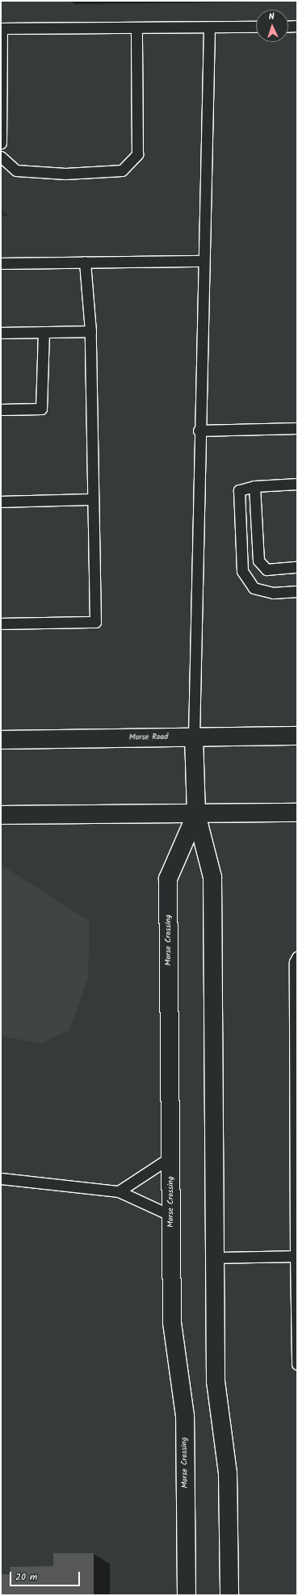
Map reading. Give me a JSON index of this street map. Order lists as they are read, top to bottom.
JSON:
{
  "streets": {
    "main road": ["Morse Road", "Morse Crossing"]
  },
  "crossings": [
    ["Morse Road", "Morse Crossing"]
  ],
  "scale_bar": "20 m",
  "north": "top"
}
